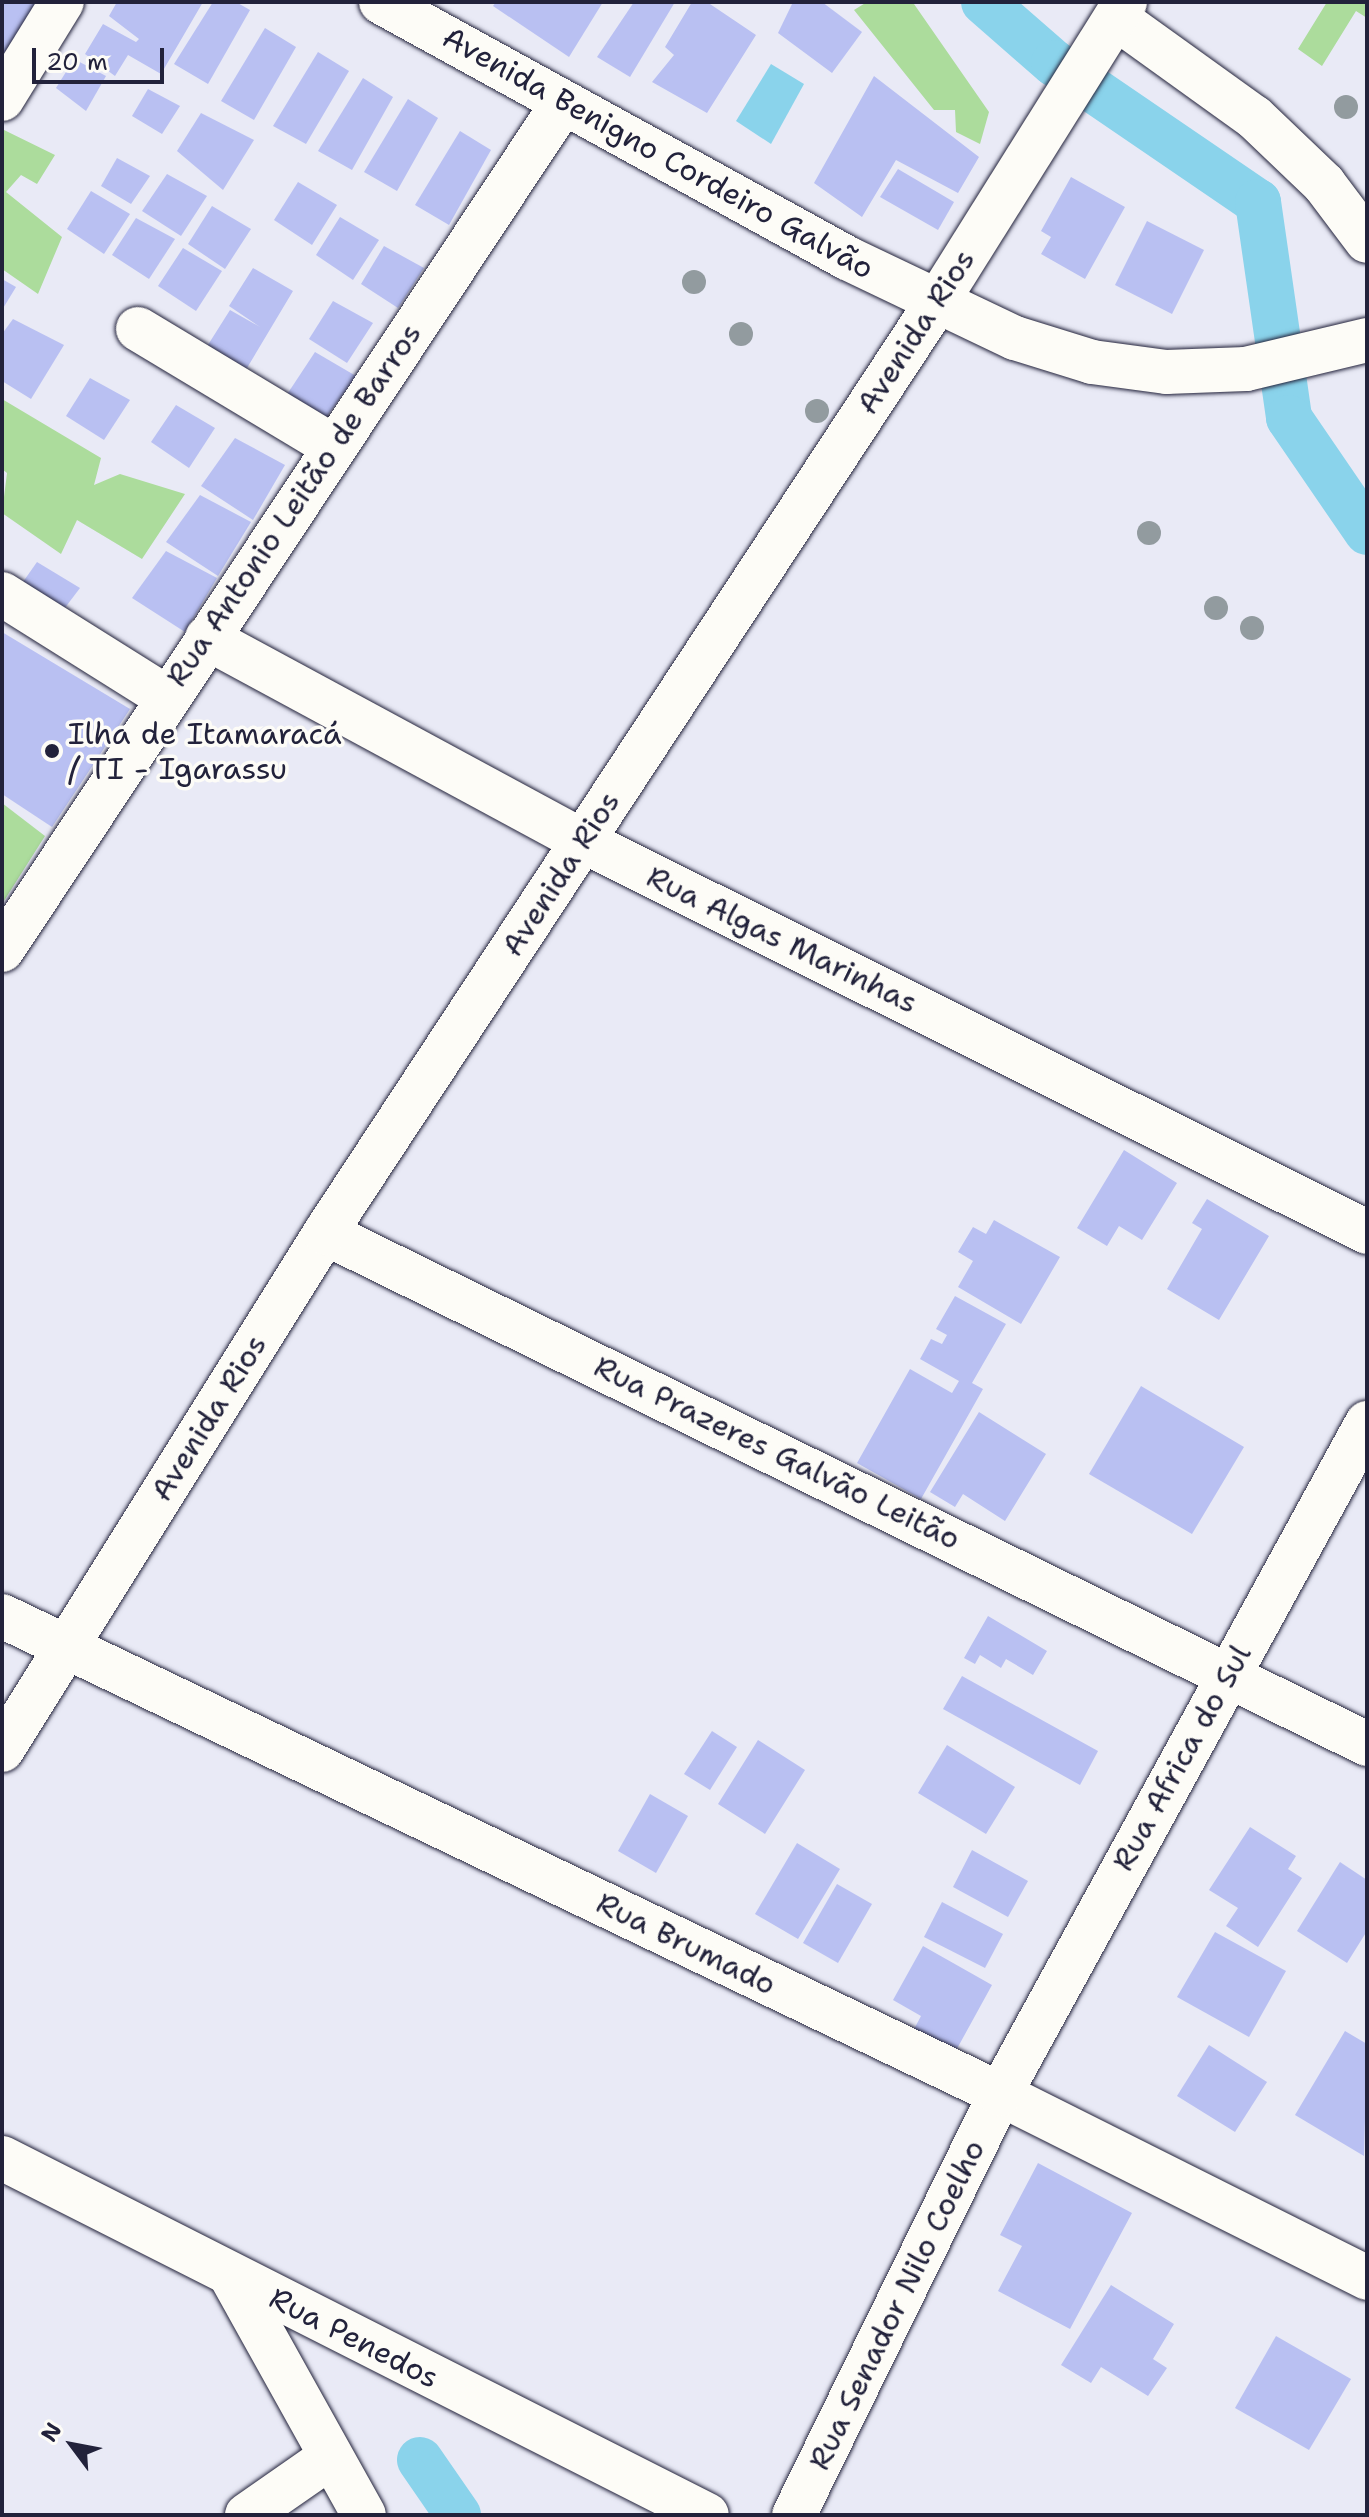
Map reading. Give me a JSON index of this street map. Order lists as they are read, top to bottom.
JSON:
{
  "streets": {
    "street": [
      "Avenida Benigno Cordeiro Galvão",
      "Avenida Rios",
      "Rua Antonio Leitão de Barros",
      "Rua Algas Marinhas",
      "Rua Prazeres Galvão Leitão",
      "Rua Africa do Sul",
      "Rua Brumado",
      "Rua Senador Nilo Coelho",
      "Rua Penedos"
    ]
  },
  "crossings": [
    ["Avenida Benigno Cordeiro Galvão", "Avenida Rios"],
    ["Avenida Benigno Cordeiro Galvão", "Rua Antonio Leitão de Barros"],
    ["Avenida Rios", "Rua Algas Marinhas"],
    ["Avenida Rios", "Rua Prazeres Galvão Leitão"],
    ["Avenida Rios", "Rua Brumado"],
    ["Rua Antonio Leitão de Barros", "Rua Algas Marinhas"],
    ["Rua Prazeres Galvão Leitão", "Rua Africa do Sul"],
    ["Rua Africa do Sul", "Rua Brumado"],
    ["Rua Africa do Sul", "Rua Senador Nilo Coelho"],
    ["Rua Brumado", "Rua Senador Nilo Coelho"]
  ],
  "places": ["Ilha de Itamaracá / TI - Igarassu"],
  "scale_bar": "20 m",
  "north": "top left"
}
